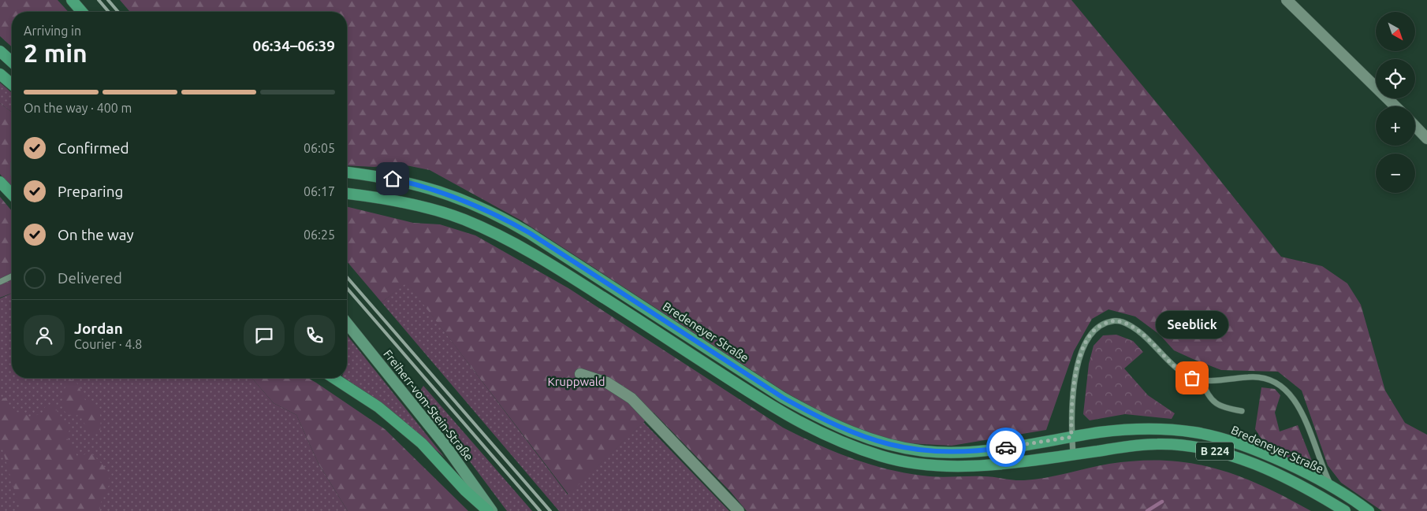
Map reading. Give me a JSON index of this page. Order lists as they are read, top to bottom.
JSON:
{
  "streets": {
    "main road": ["Bredeneyer Straße", "Freiherr-vom-Stein-Straße", "B 224"]
  },
  "parks": ["Kruppwald"],
  "places": ["Seeblick"],
  "north": "bottom right",
  "page": {
    "map_buttons": ["+", "−"],
    "heading": ["2 min", "Arriving in", "06:34–06:39"],
    "panel": ["Jordan", "Courier · 4.8"],
    "bar": "On the way · 400 m",
    "list": [
      ["Confirmed", "06:05"],
      ["Preparing", "06:17"],
      ["On the way", "06:25"],
      "Delivered"
    ],
    "bubble": "Seeblick"
  }
}
